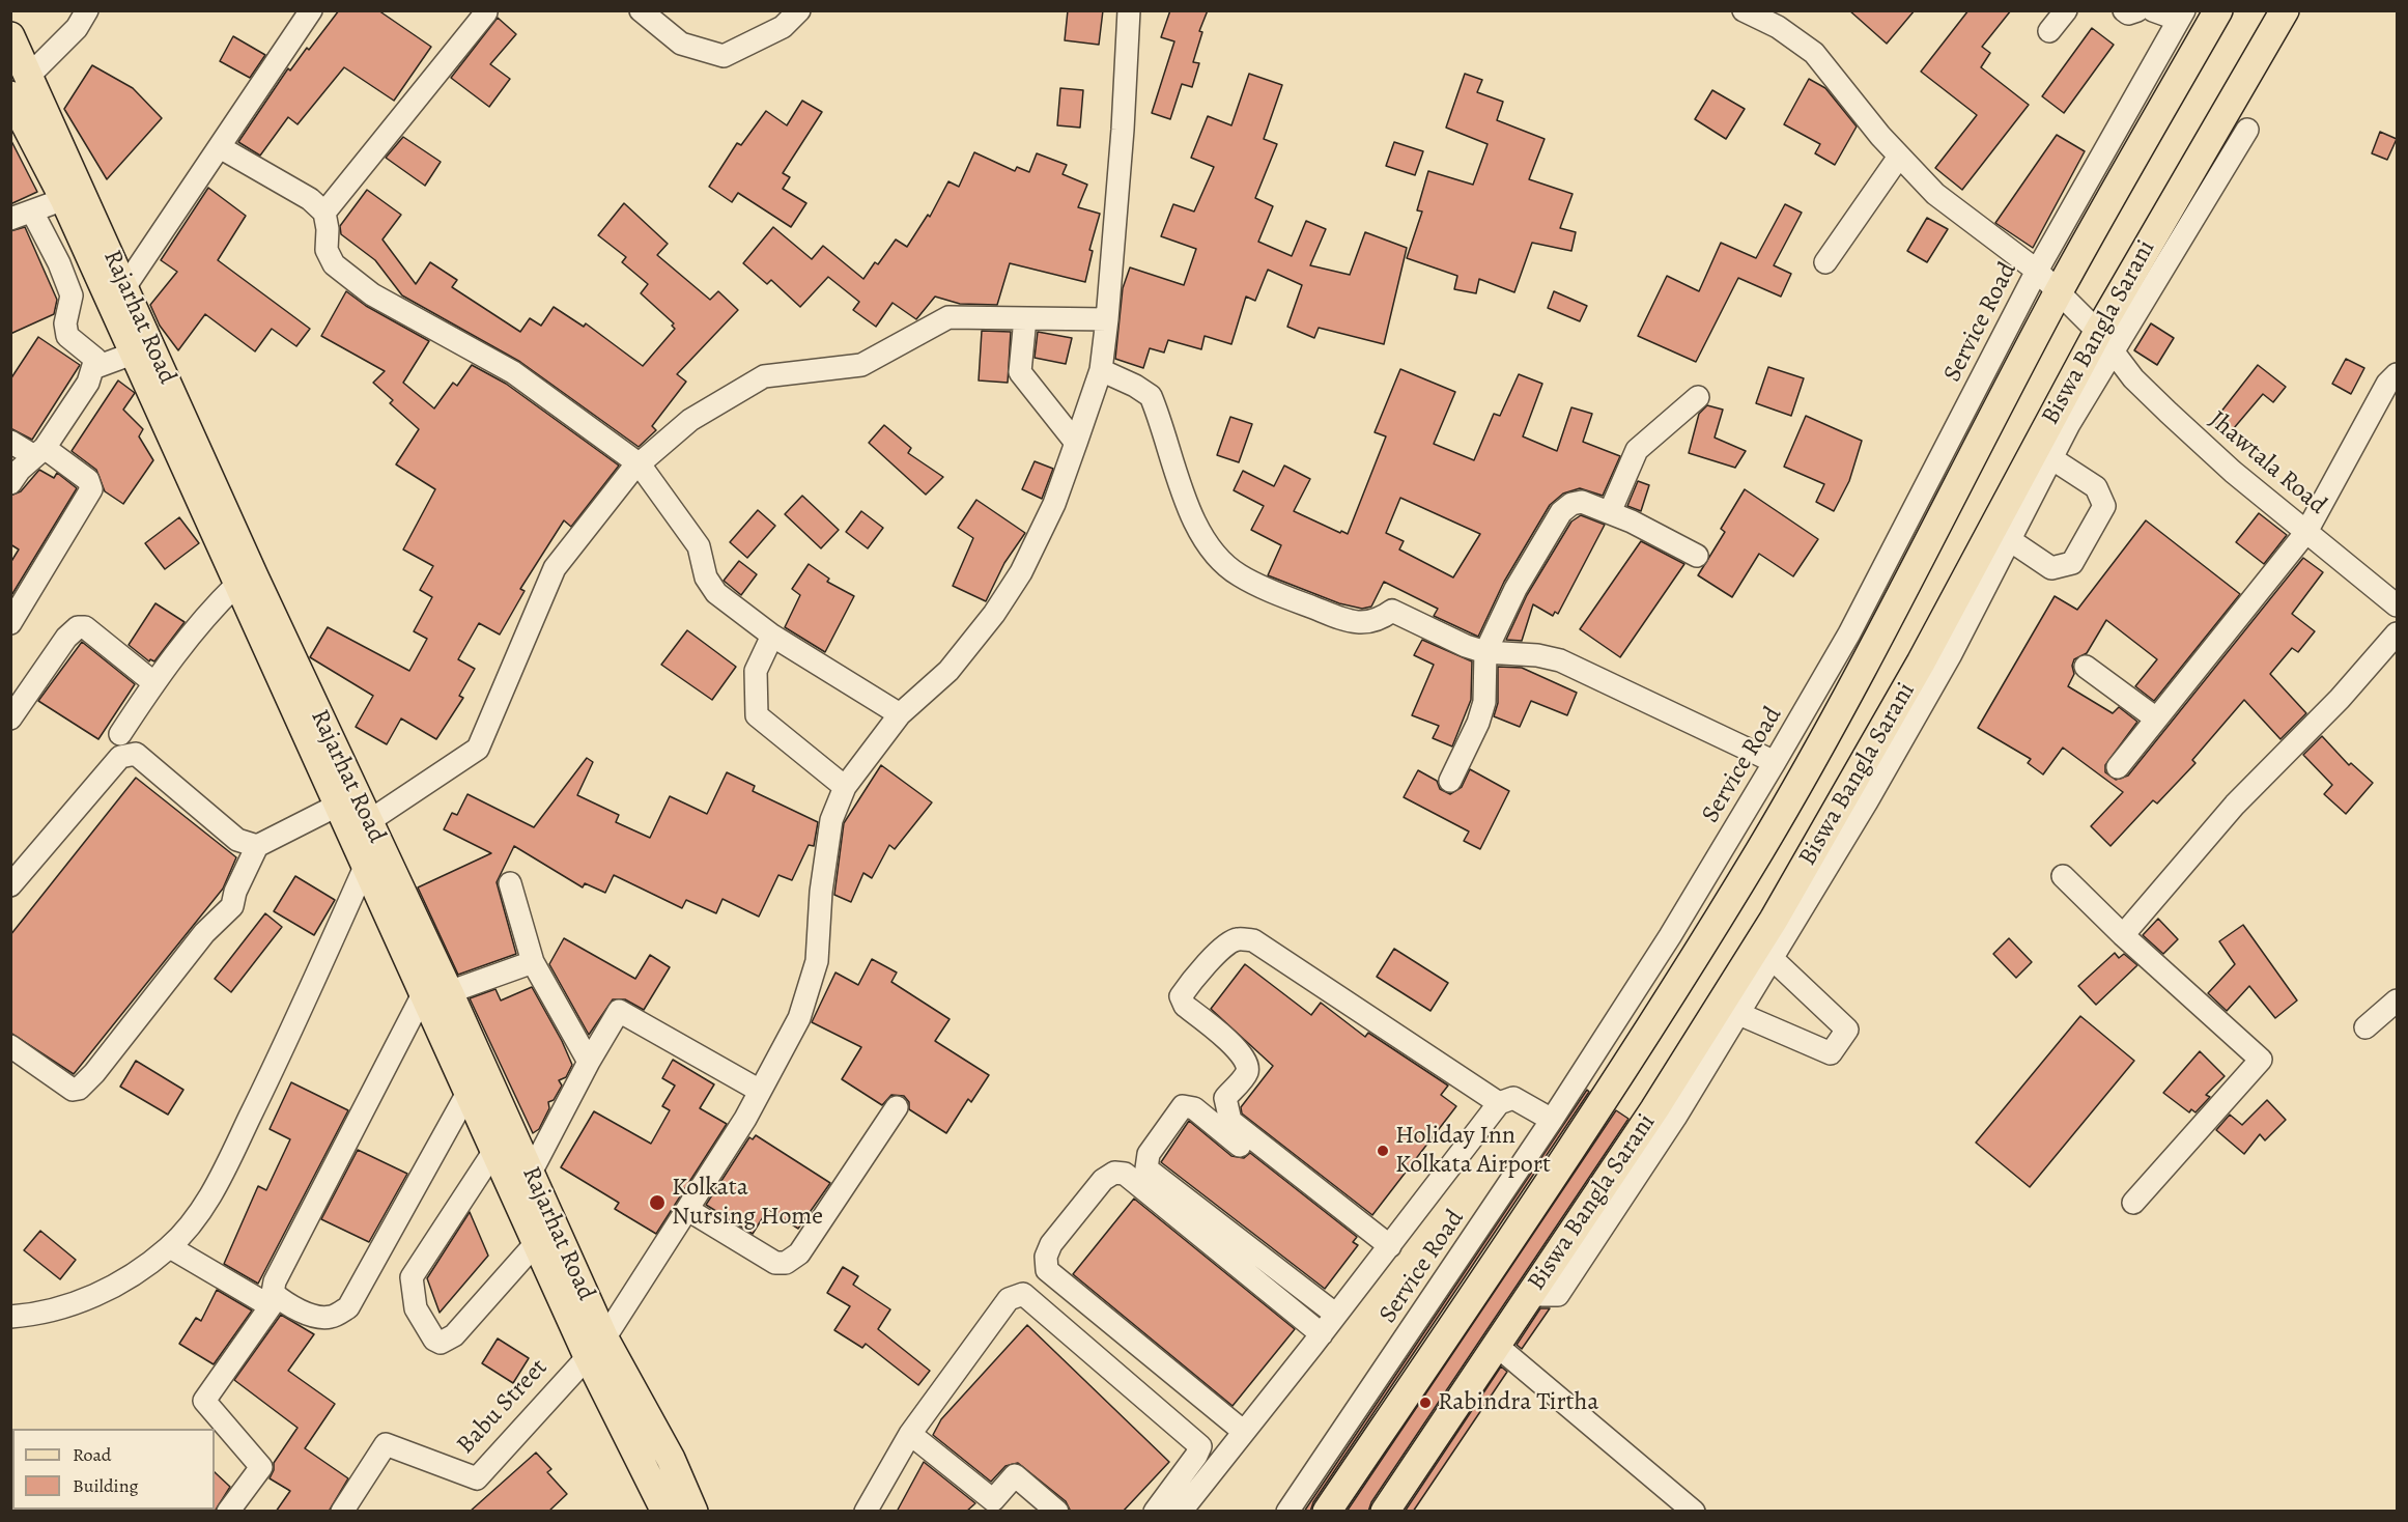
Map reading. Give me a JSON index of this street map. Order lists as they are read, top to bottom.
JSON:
{
  "streets": {
    "main road": ["Rajarhat Road", "Biswa Bangla Sarani"],
    "street": ["Service Road", "Jhawtala Road", "Babu Street"]
  },
  "crossings": [
    ["Rajarhat Road", "Babu Street"],
    ["Service Road", "Jhawtala Road"],
    ["Biswa Bangla Sarani", "Jhawtala Road"]
  ],
  "places": ["Holiday Inn Kolkata Airport", "Kolkata Nursing Home", "Rabindra Tirtha"],
  "legend": ["Road", "Building"]
}
